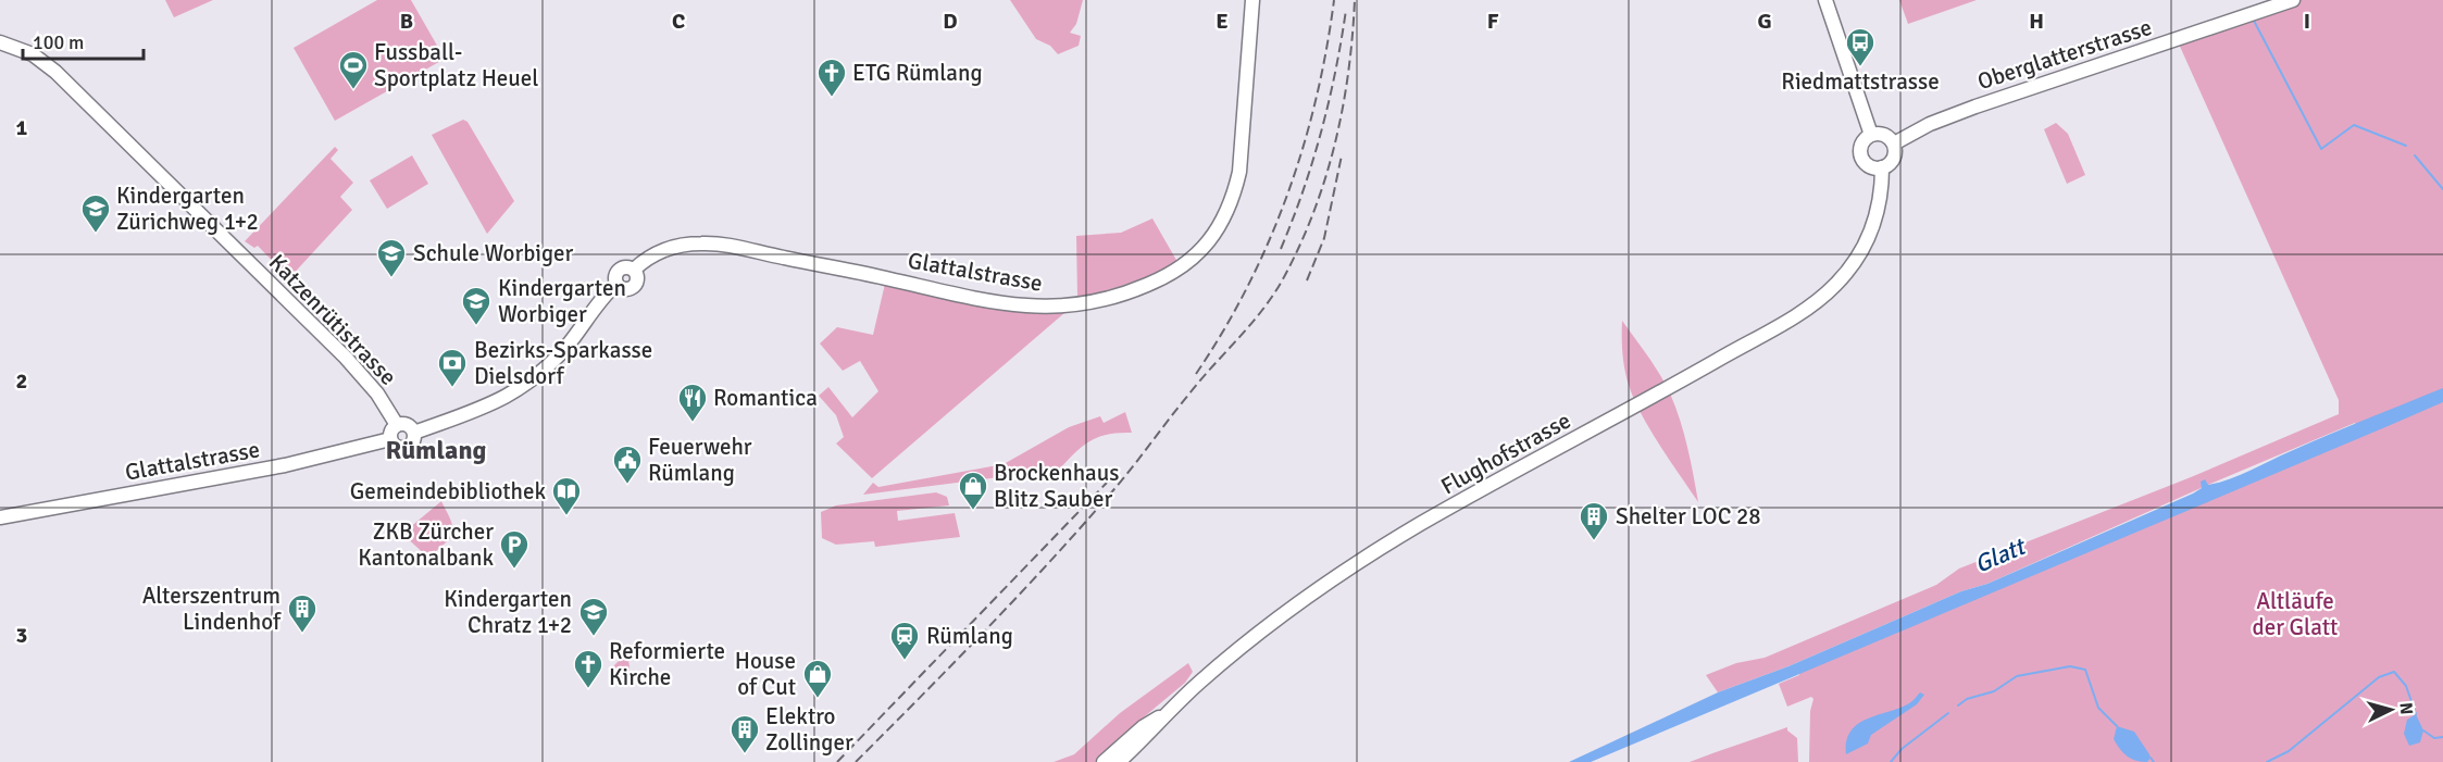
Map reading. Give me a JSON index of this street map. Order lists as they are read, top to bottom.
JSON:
{
  "streets": {
    "street": [
      "Oberglatterstrasse",
      "Glattalstrasse",
      "Katzenrütistrasse",
      "Flughofstrasse"
    ]
  },
  "crossings": [
    ["Oberglatterstrasse", "Flughofstrasse"],
    ["Glattalstrasse", "Katzenrütistrasse"]
  ],
  "districts": ["Rümlang"],
  "water": ["Glatt"],
  "parks": ["Altläufe der Glatt"],
  "places": {
    "bus stop": ["Riedmattstrasse"],
    "sports": ["Fussball- Sportplatz Heuel"],
    "church": ["ETG Rümlang", "Reformierte Kirche"],
    "school or university": [
      "Kindergarten Zürichweg 1+2",
      "Schule Worbiger",
      "Kindergarten Worbiger",
      "Kindergarten Chratz 1+2"
    ],
    "bank": ["Bezirks-Sparkasse Dielsdorf"],
    "restaurant": ["Romantica"],
    "public building": ["Feuerwehr Rümlang"],
    "shop": ["Brockenhaus Blitz Sauber", "House of Cut"],
    "library": ["Gemeindebibliothek"],
    "building": ["Shelter LOC 28", "Alterszentrum Lindenhof", "Elektro Zollinger"],
    "parking": ["ZKB Zürcher Kantonalbank"],
    "station": ["Rümlang"]
  },
  "scale_bar": "100 m",
  "north": "right",
  "grid": {
    "columns": [
      "B",
      "C",
      "D",
      "E",
      "F",
      "G",
      "H",
      "I"
    ],
    "rows": ["1", "2", "3"]
  }
}
